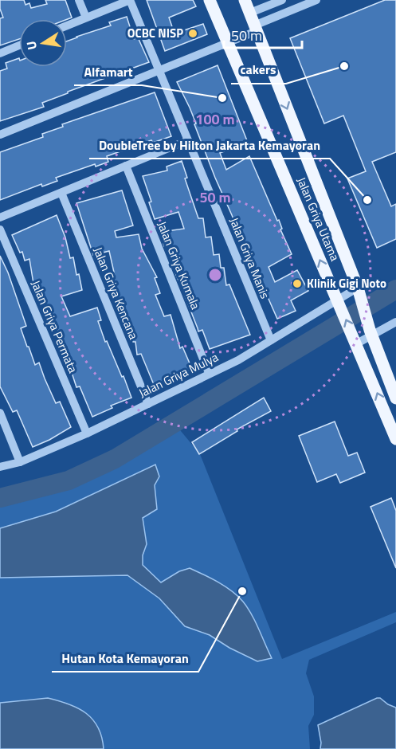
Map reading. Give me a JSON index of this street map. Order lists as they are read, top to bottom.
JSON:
{
  "streets": {
    "main road": ["Jalan Griya Utama"],
    "street": [
      "Jalan Griya Manis",
      "Jalan Griya Kumala",
      "Jalan Griya Kencana",
      "Jalan Griya Permata",
      "Jalan Griya Mulya"
    ]
  },
  "crossings": [
    ["Jalan Griya Utama", "Jalan Griya Mulya"],
    ["Jalan Griya Manis", "Jalan Griya Mulya"],
    ["Jalan Griya Kumala", "Jalan Griya Mulya"],
    ["Jalan Griya Kencana", "Jalan Griya Mulya"],
    ["Jalan Griya Permata", "Jalan Griya Mulya"]
  ],
  "places": [
    "OCBC NISP",
    "cakers",
    "Alfamart",
    "DoubleTree by Hilton Jakarta Kemayoran",
    "Klinik Gigi Noto",
    "Hutan Kota Kemayoran"
  ],
  "scale_bar": "50 m",
  "north": "left",
  "rings": ["100 m", "50 m"]
}
